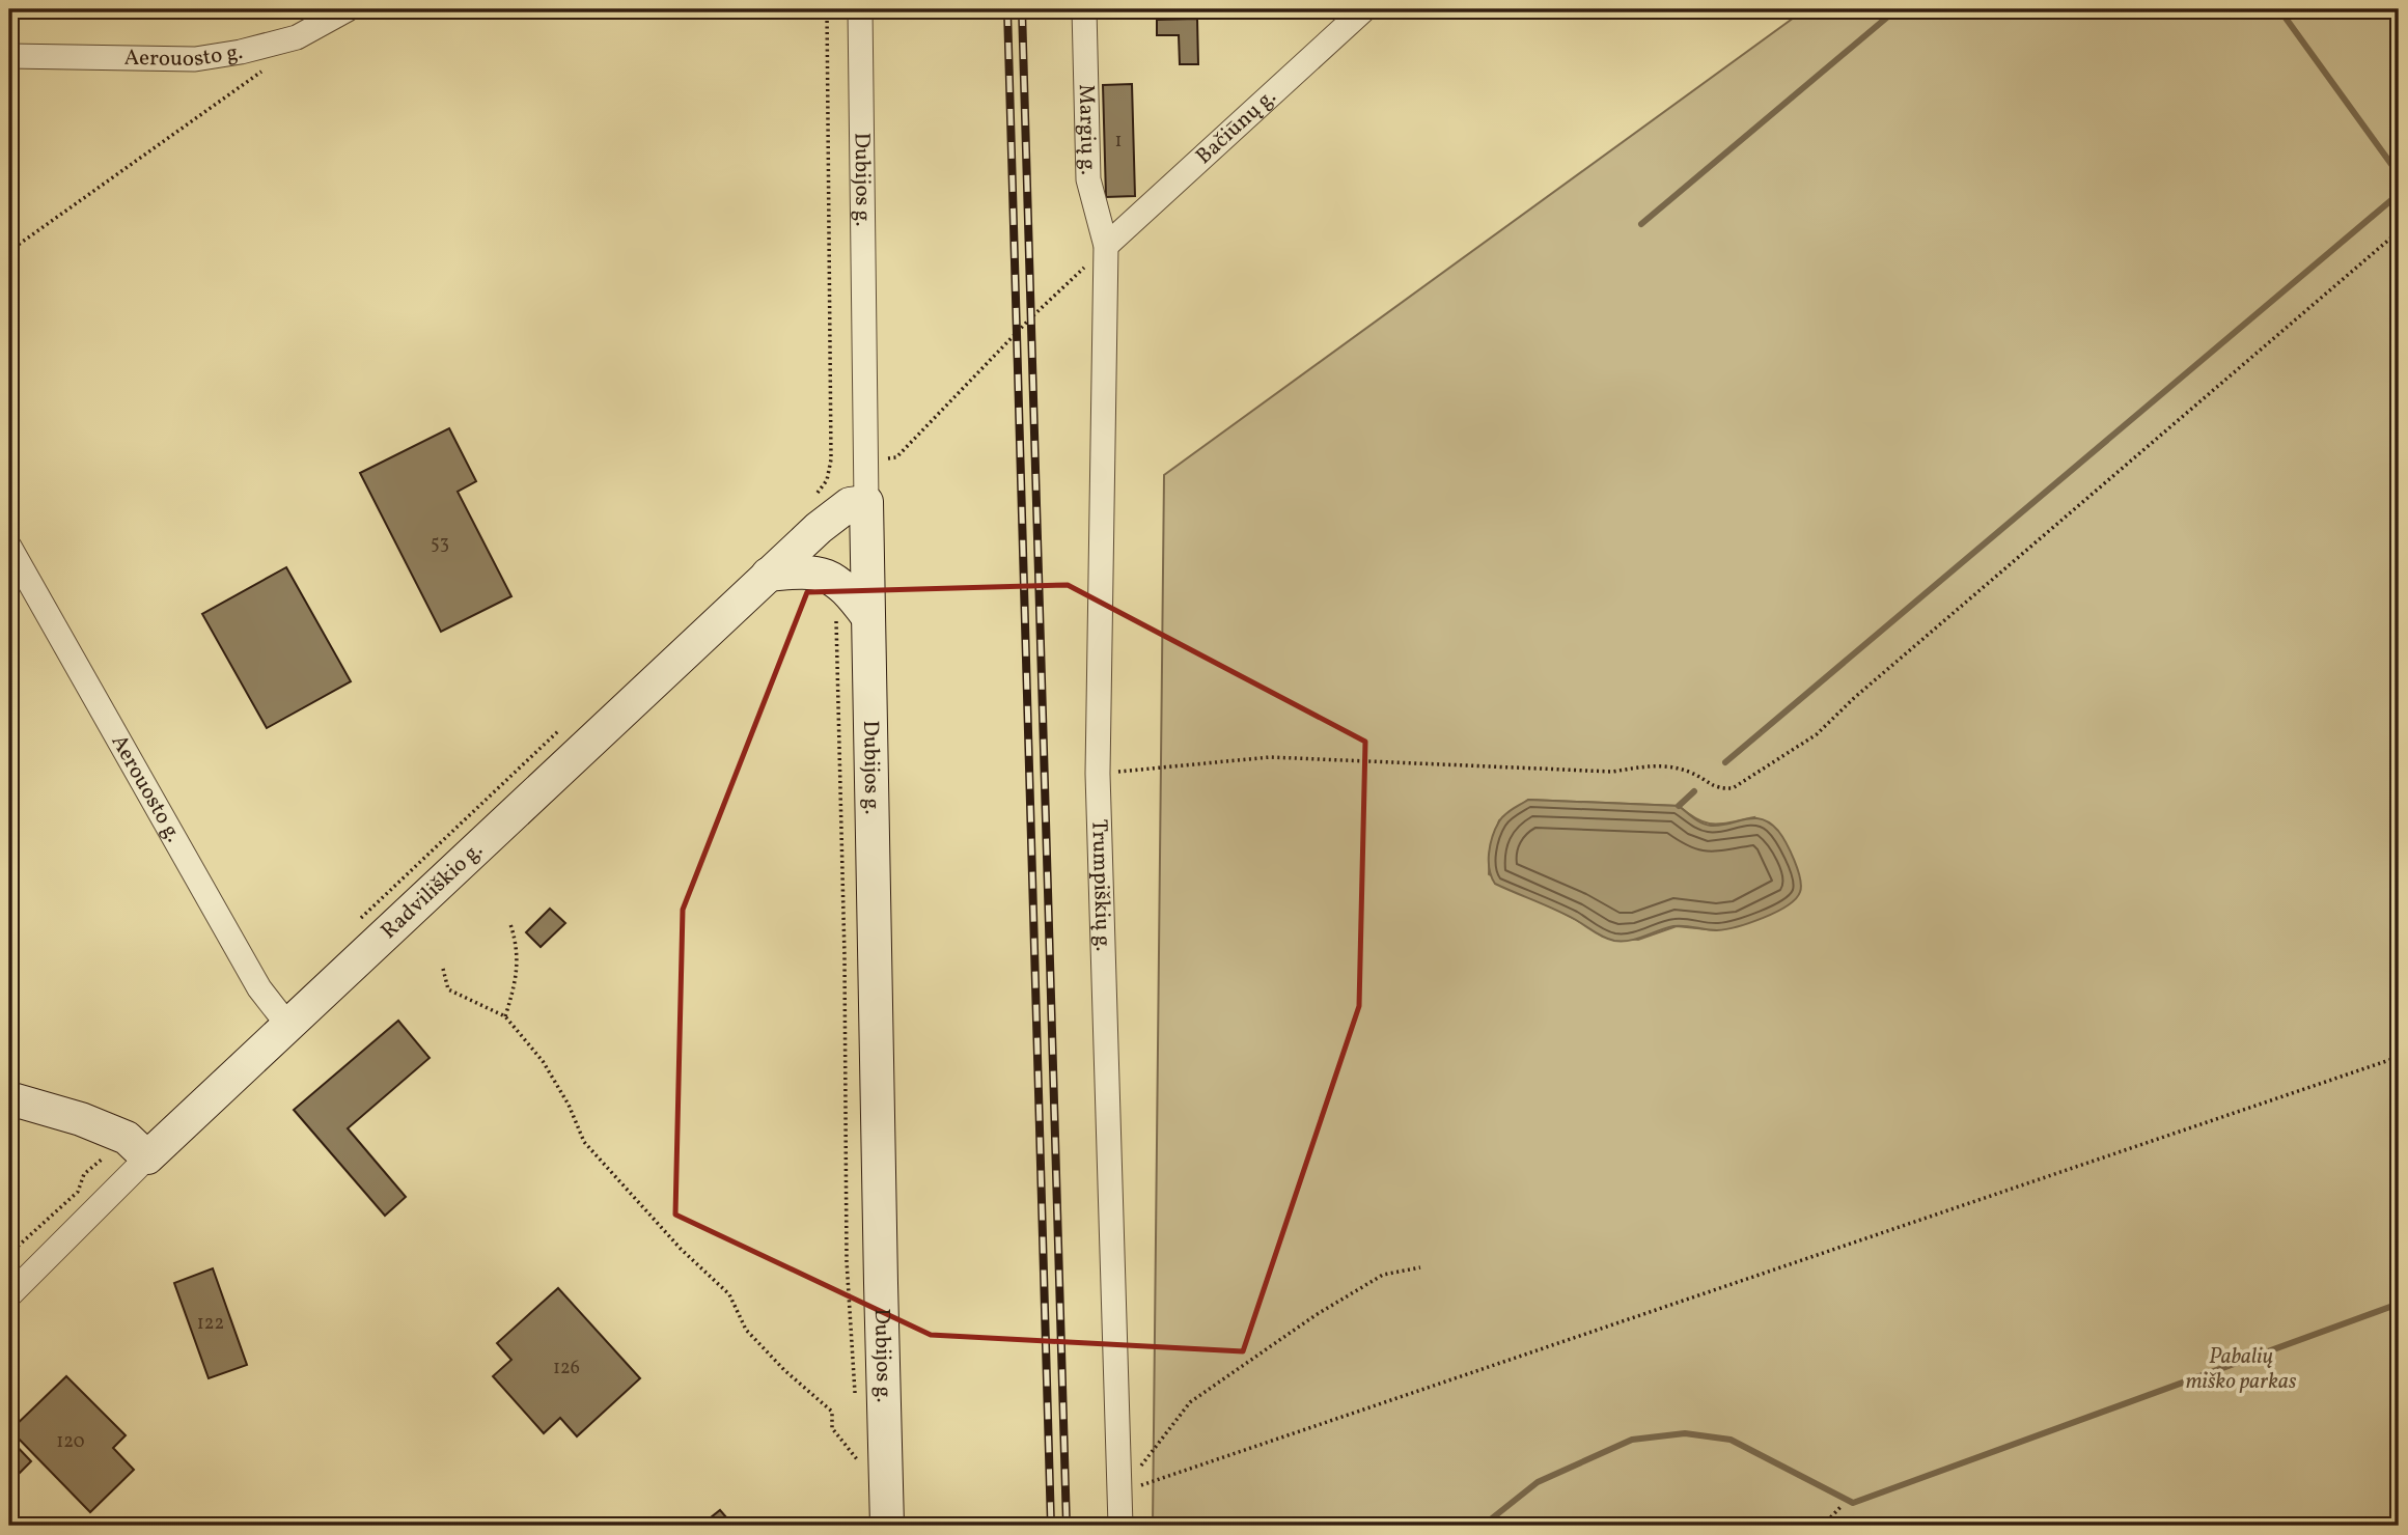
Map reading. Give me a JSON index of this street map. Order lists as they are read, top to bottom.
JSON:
{
  "streets": {
    "main road": ["Dubijos g.", "Radviliškio g."],
    "street": [
      "Aerouosto g.",
      "Margių g.",
      "Bačiūnų g.",
      "Trumpiškių g."
    ]
  },
  "crossings": [
    ["Aerouosto g.", "Radviliškio g."],
    ["Margių g.", "Bačiūnų g."],
    ["Margių g.", "Trumpiškių g."],
    ["Bačiūnų g.", "Trumpiškių g."],
    ["Dubijos g.", "Radviliškio g."]
  ],
  "parks": ["Pabalių miško parkas"],
  "house_numbers": [
    "1",
    "53",
    "122",
    "126",
    "120"
  ]
}
